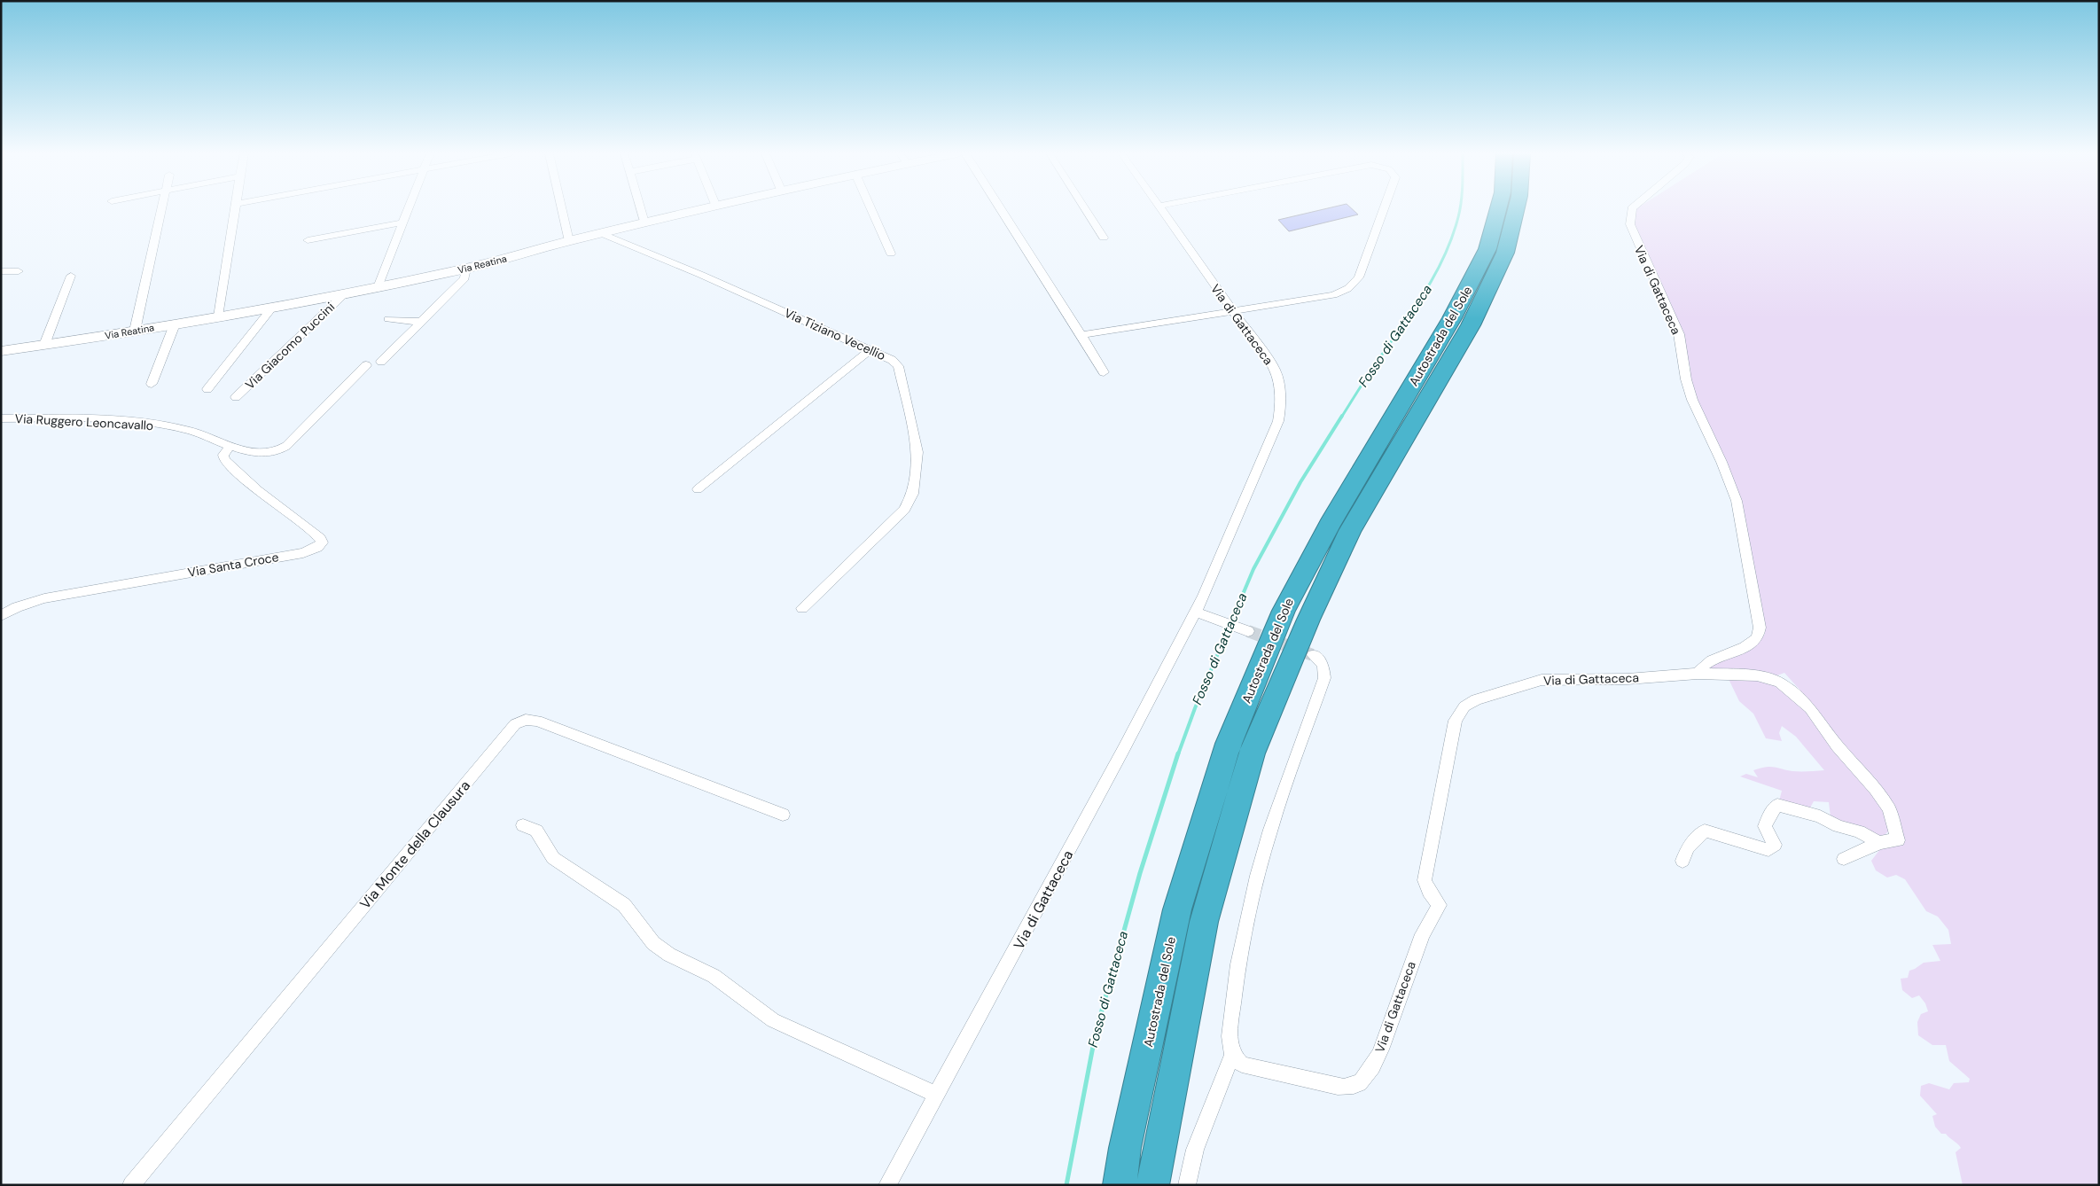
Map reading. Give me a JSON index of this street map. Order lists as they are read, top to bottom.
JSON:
{
  "streets": {
    "highway": ["Autostrada del Sole"],
    "street": [
      "Via Reatina",
      "Via di Gattaceca",
      "Via Tiziano Vecellio",
      "Via Giacomo Puccini",
      "Via Ruggero Leoncavallo",
      "Via Santa Croce",
      "Via Monte della Clausura"
    ]
  },
  "crossings": [
    ["Via Reatina", "Via Tiziano Vecellio"],
    ["Via Reatina", "Via Giacomo Puccini"],
    ["Via Ruggero Leoncavallo", "Via Santa Croce"]
  ],
  "water": ["Fosso di Gattaceca"]
}
